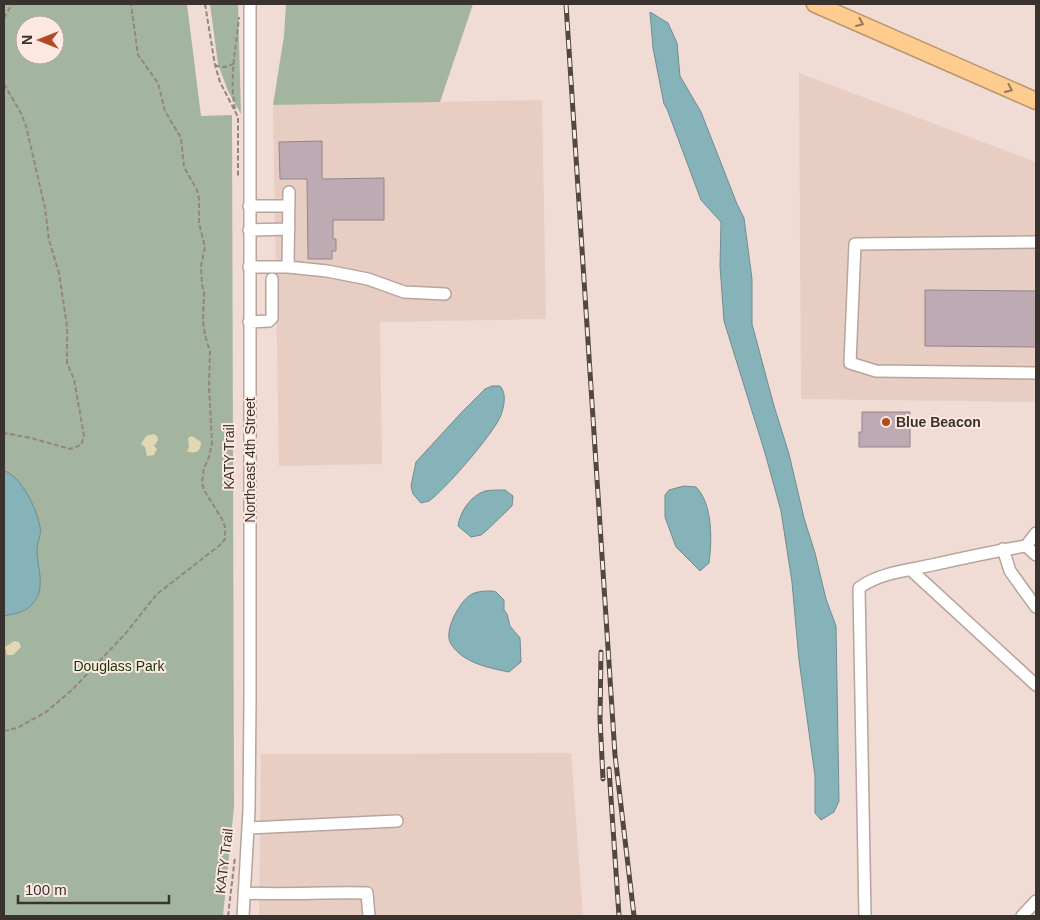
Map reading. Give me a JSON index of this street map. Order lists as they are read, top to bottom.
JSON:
{
  "streets": {
    "street": ["Northeast 4th Street"],
    "path": ["KATY Trail"]
  },
  "parks": ["Douglass Park"],
  "places": ["Blue Beacon"],
  "scale_bar": "100 m",
  "north": "left"
}
